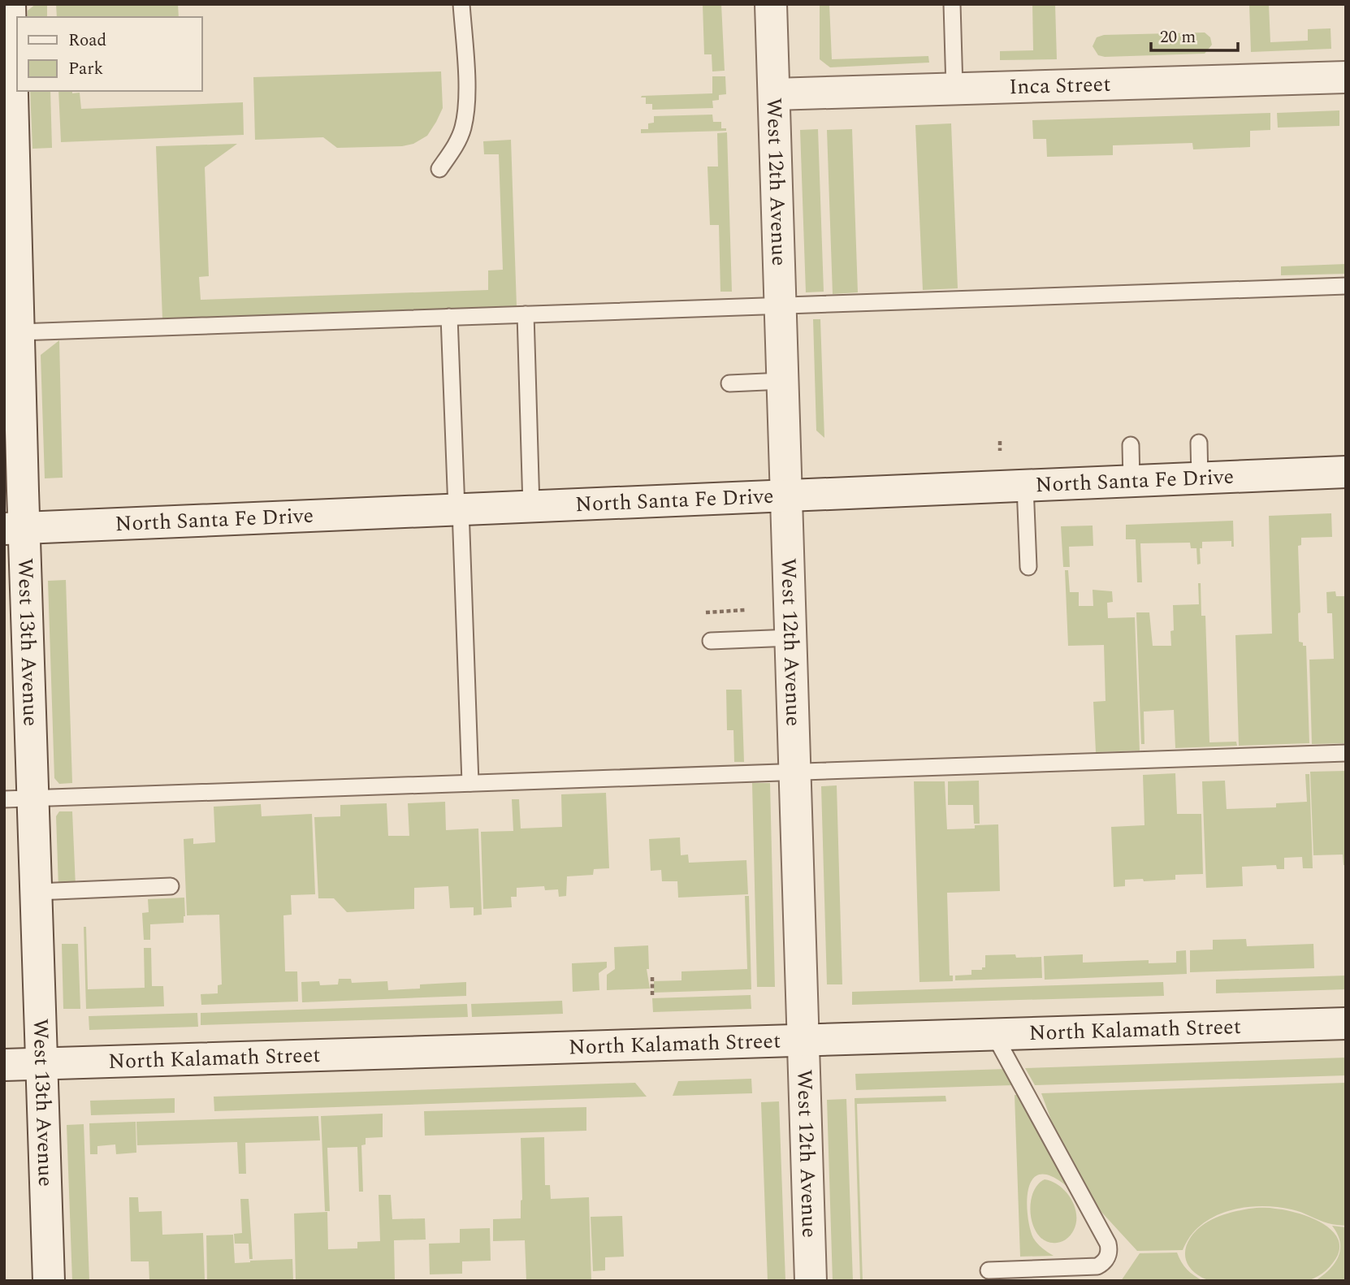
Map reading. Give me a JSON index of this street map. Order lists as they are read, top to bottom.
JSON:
{
  "streets": {
    "main road": [
      "Inca Street",
      "West 12th Avenue",
      "North Santa Fe Drive",
      "West 13th Avenue",
      "North Kalamath Street"
    ]
  },
  "crossings": [
    ["Inca Street", "West 12th Avenue"],
    ["West 12th Avenue", "North Santa Fe Drive"],
    ["West 12th Avenue", "North Kalamath Street"],
    ["North Santa Fe Drive", "West 13th Avenue"],
    ["West 13th Avenue", "North Kalamath Street"]
  ],
  "legend": ["Road", "Park"],
  "scale_bar": "20 m"
}
